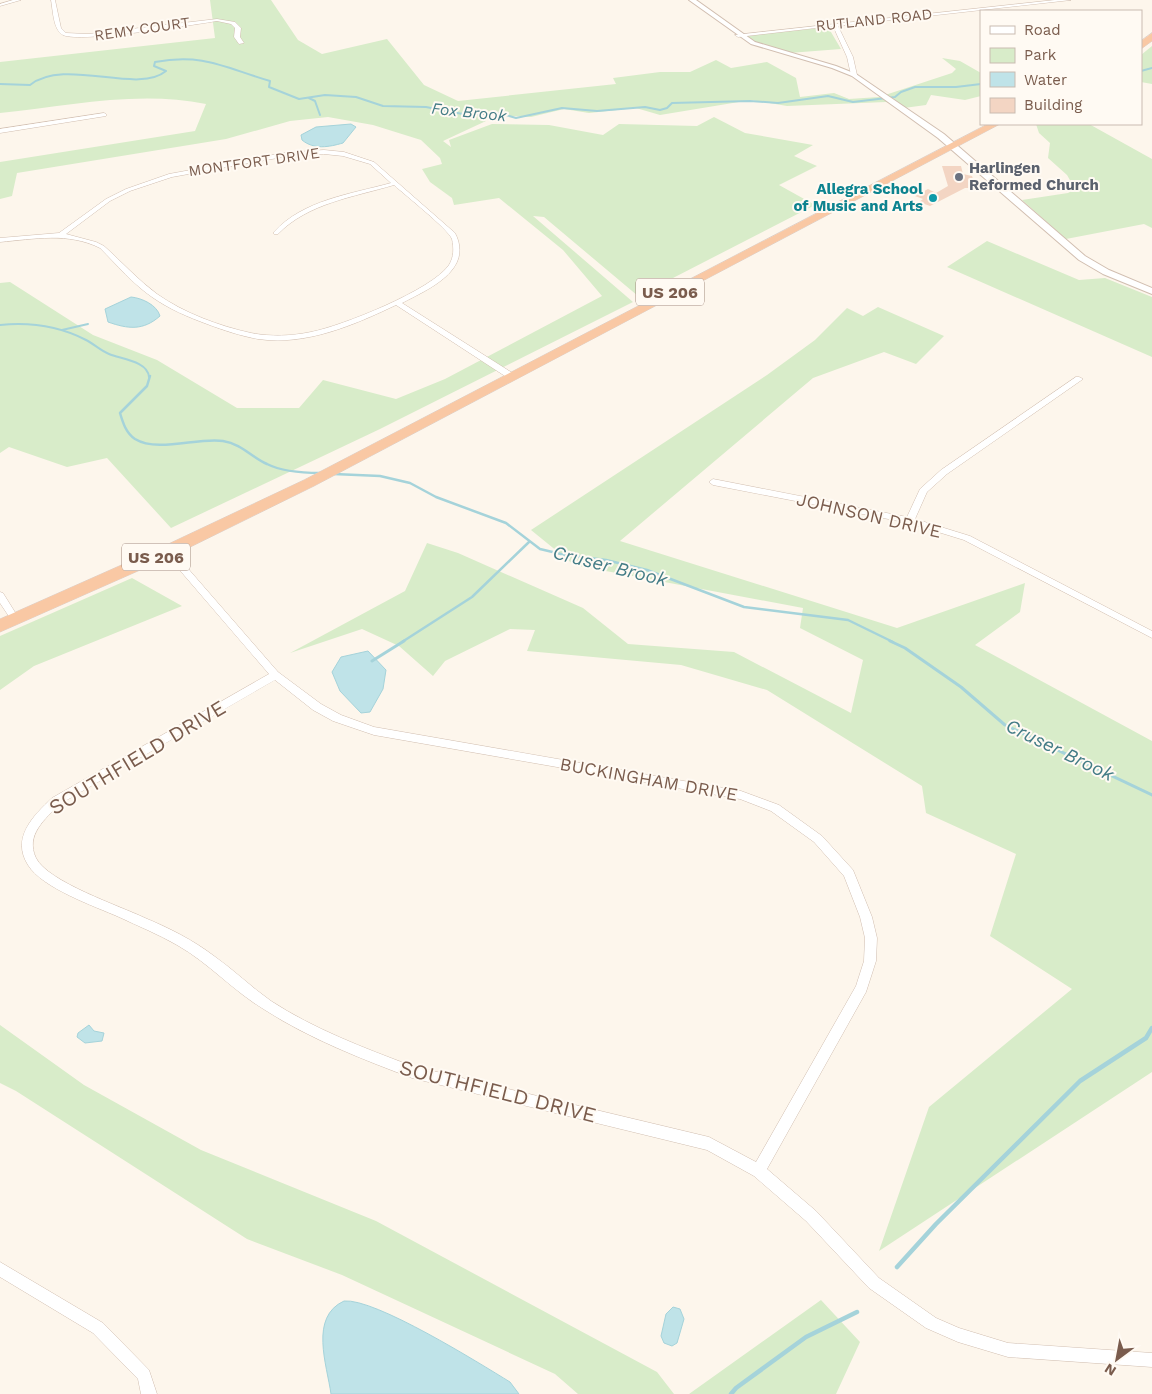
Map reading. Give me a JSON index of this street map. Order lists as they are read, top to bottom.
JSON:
{
  "streets": {
    "highway": ["US 206"],
    "street": [
      "RUTLAND ROAD",
      "REMY COURT",
      "MONTFORT DRIVE",
      "JOHNSON DRIVE",
      "SOUTHFIELD DRIVE",
      "BUCKINGHAM DRIVE"
    ]
  },
  "crossings": [
    ["US 206", "BUCKINGHAM DRIVE"],
    ["SOUTHFIELD DRIVE", "BUCKINGHAM DRIVE"]
  ],
  "water": ["Fox Brook", "Cruser Brook"],
  "places": ["Harlingen Reformed Church", "Allegra School of Music and Arts"],
  "legend": [
    "Road",
    "Park",
    "Water",
    "Building"
  ],
  "north": "bottom left"
}
